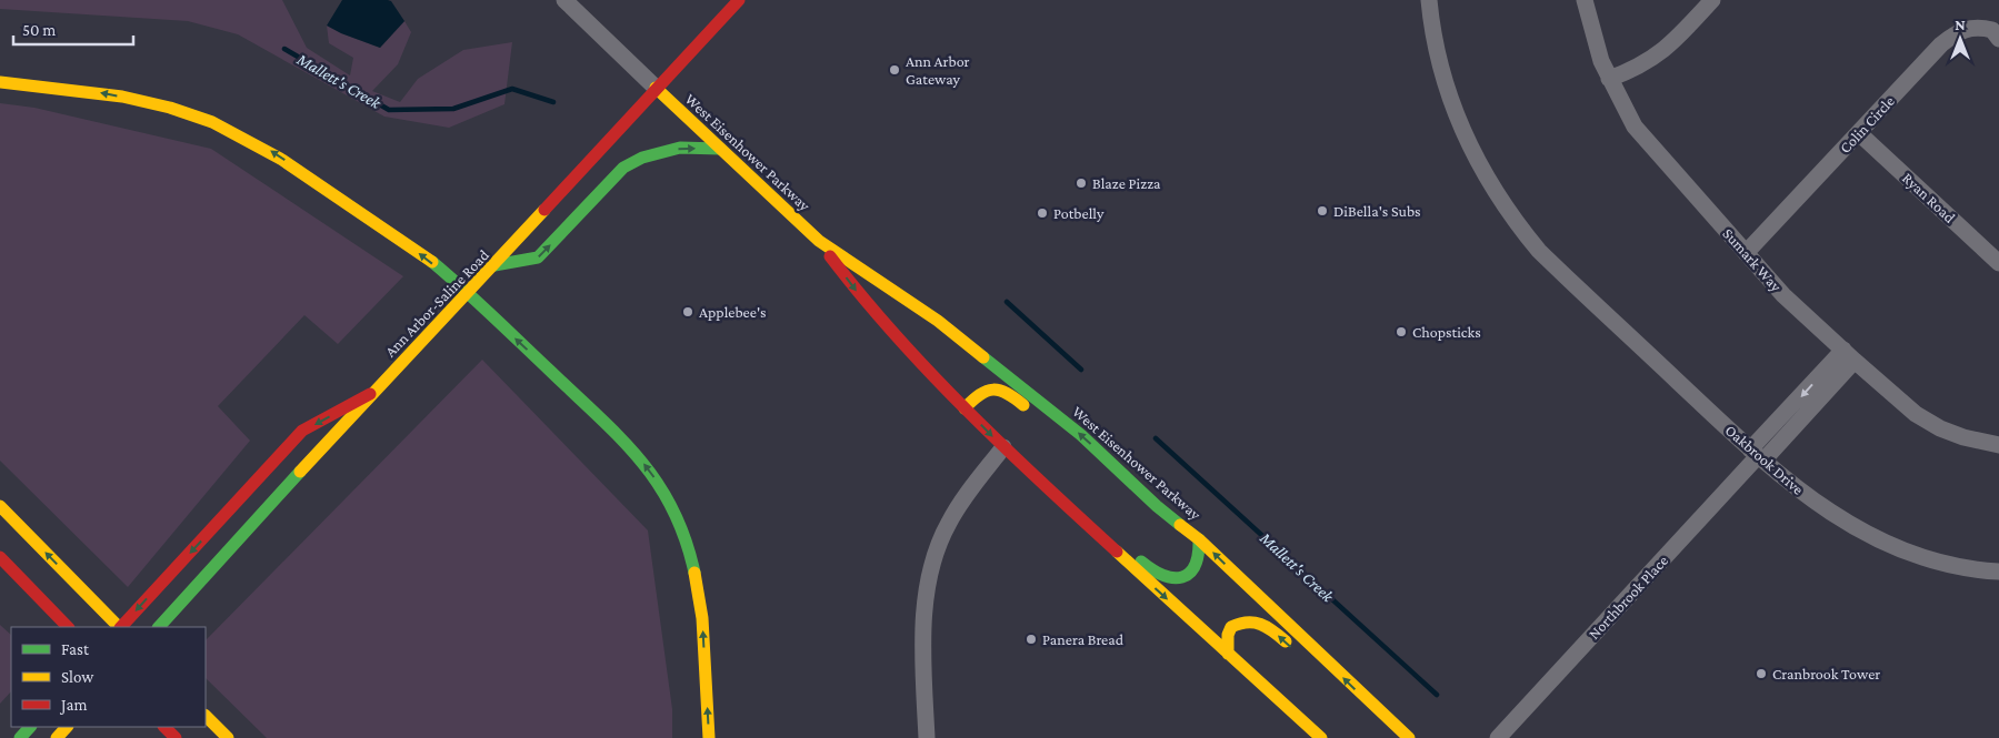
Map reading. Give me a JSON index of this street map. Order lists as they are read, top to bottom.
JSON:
{
  "streets": {
    "main road": ["West Eisenhower Parkway", "Ann Arbor-Saline Road"],
    "street": [
      "Colin Circle",
      "Ryan Road",
      "Sumark Way",
      "Oakbrook Drive",
      "Northbrook Place"
    ]
  },
  "crossings": [
    ["Colin Circle", "Ryan Road"],
    ["Colin Circle", "Sumark Way"],
    ["West Eisenhower Parkway", "Ann Arbor-Saline Road"],
    ["Sumark Way", "Northbrook Place"],
    ["Oakbrook Drive", "Northbrook Place"]
  ],
  "water": ["Mallett's Creek"],
  "places": [
    "Ann Arbor Gateway",
    "Blaze Pizza",
    "DiBella's Subs",
    "Potbelly",
    "Applebee's",
    "Chopsticks",
    "Panera Bread",
    "Cranbrook Tower"
  ],
  "legend": ["Fast", "Slow", "Jam"],
  "scale_bar": "50 m",
  "north": "top"
}
